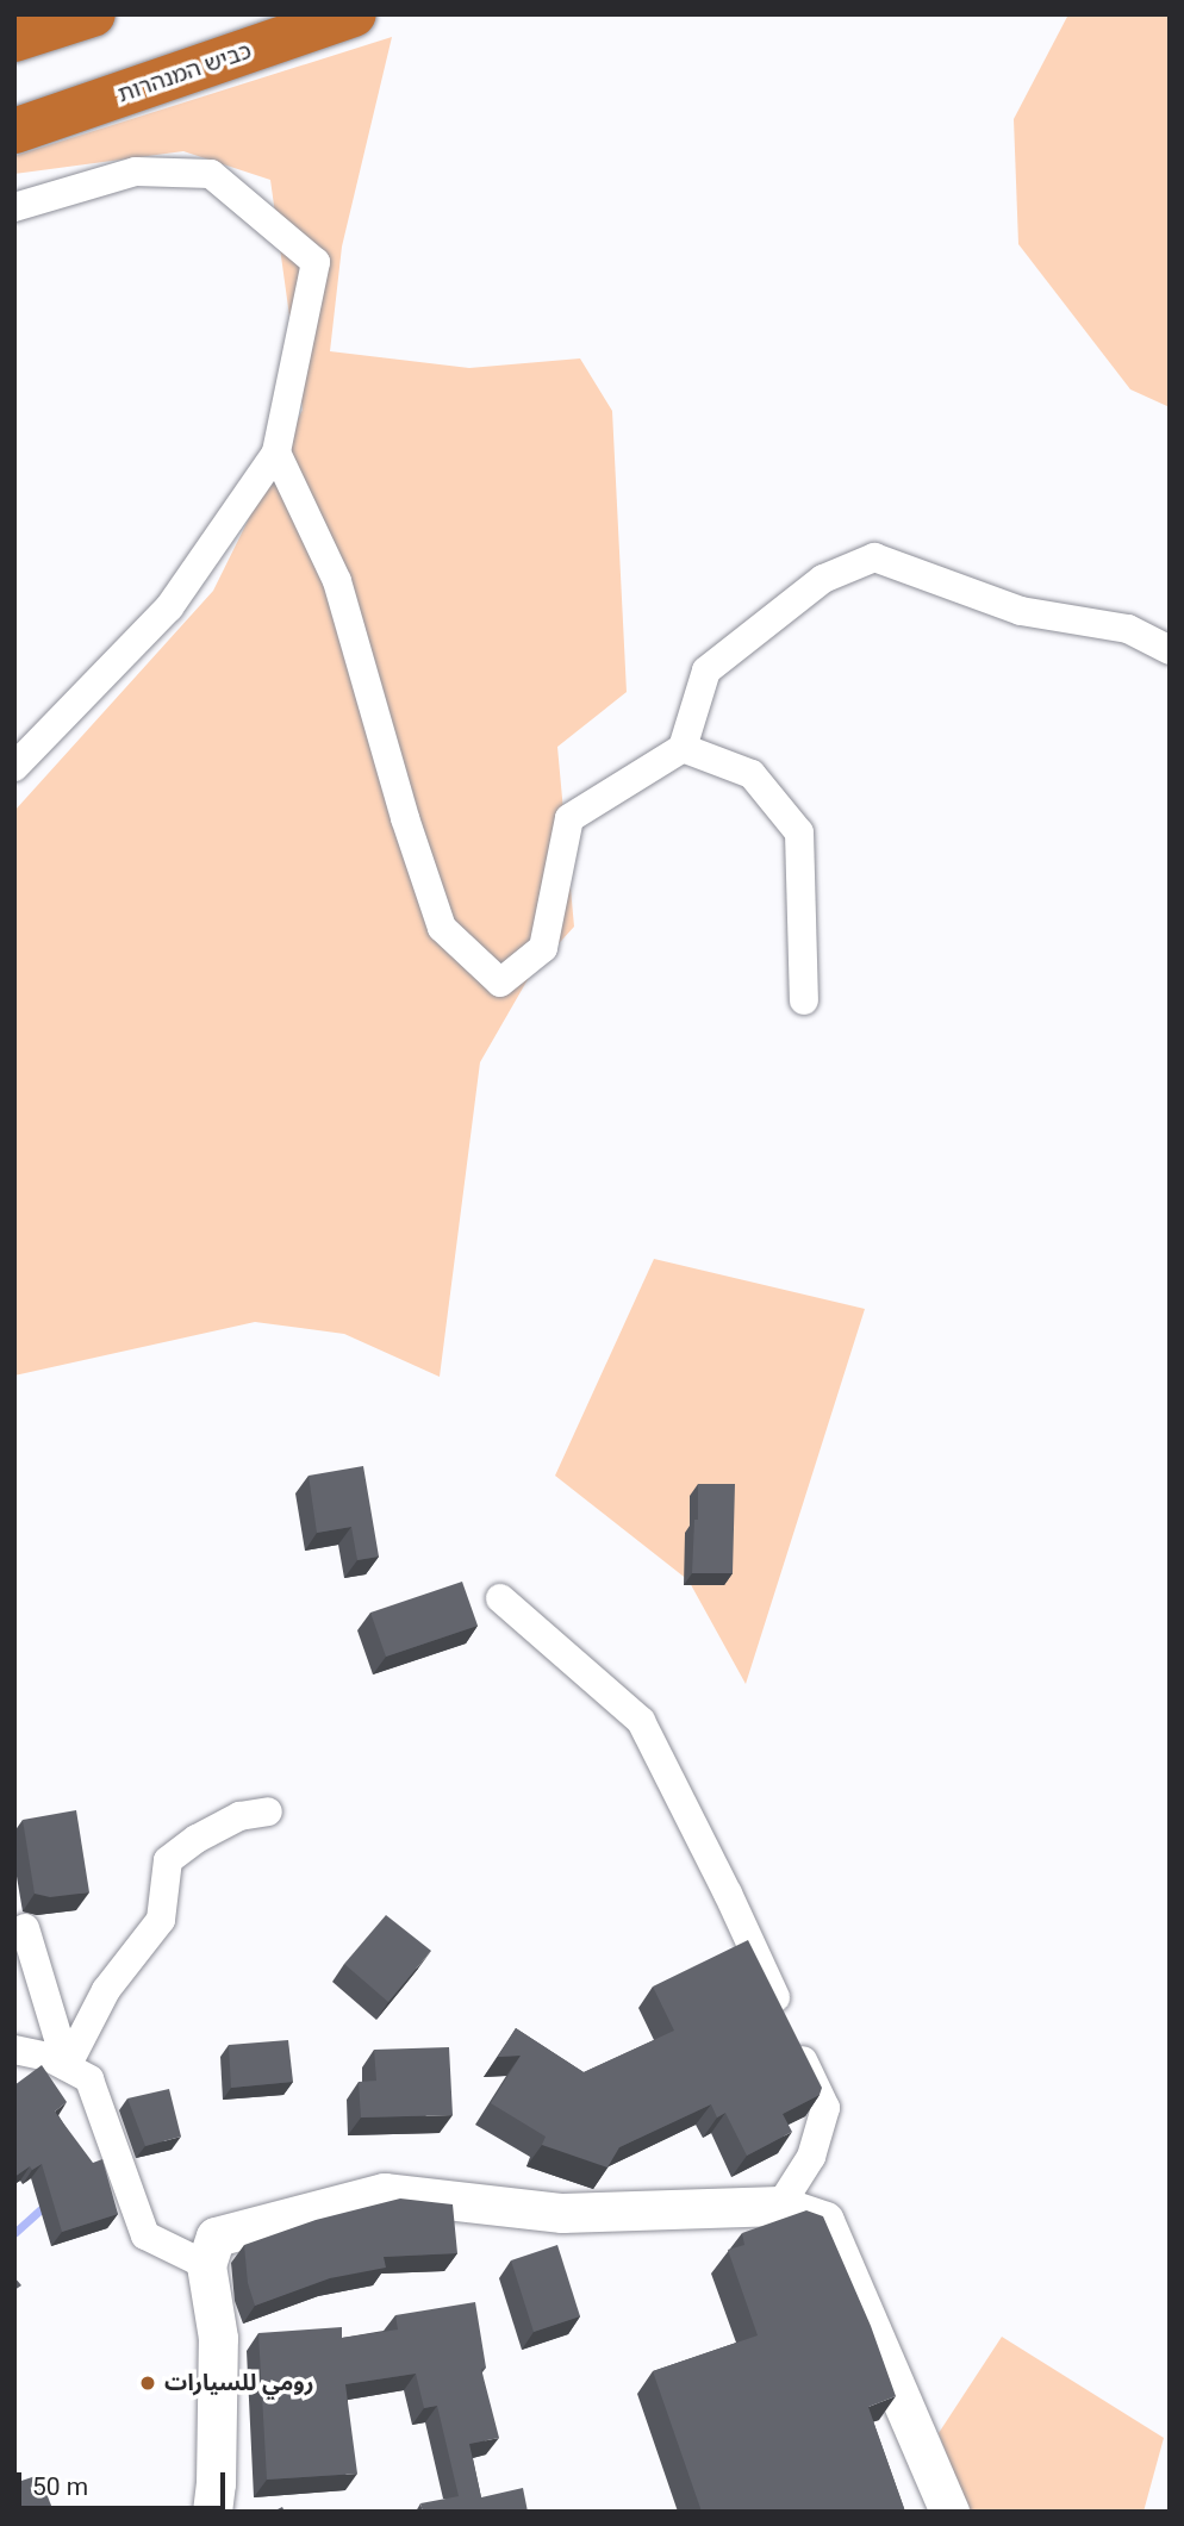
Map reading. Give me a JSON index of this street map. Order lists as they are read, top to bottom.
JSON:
{
  "streets": {
    "highway": ["כביש המנהרות"]
  },
  "places": ["رومي للسيارات"],
  "scale_bar": "50 m"
}
